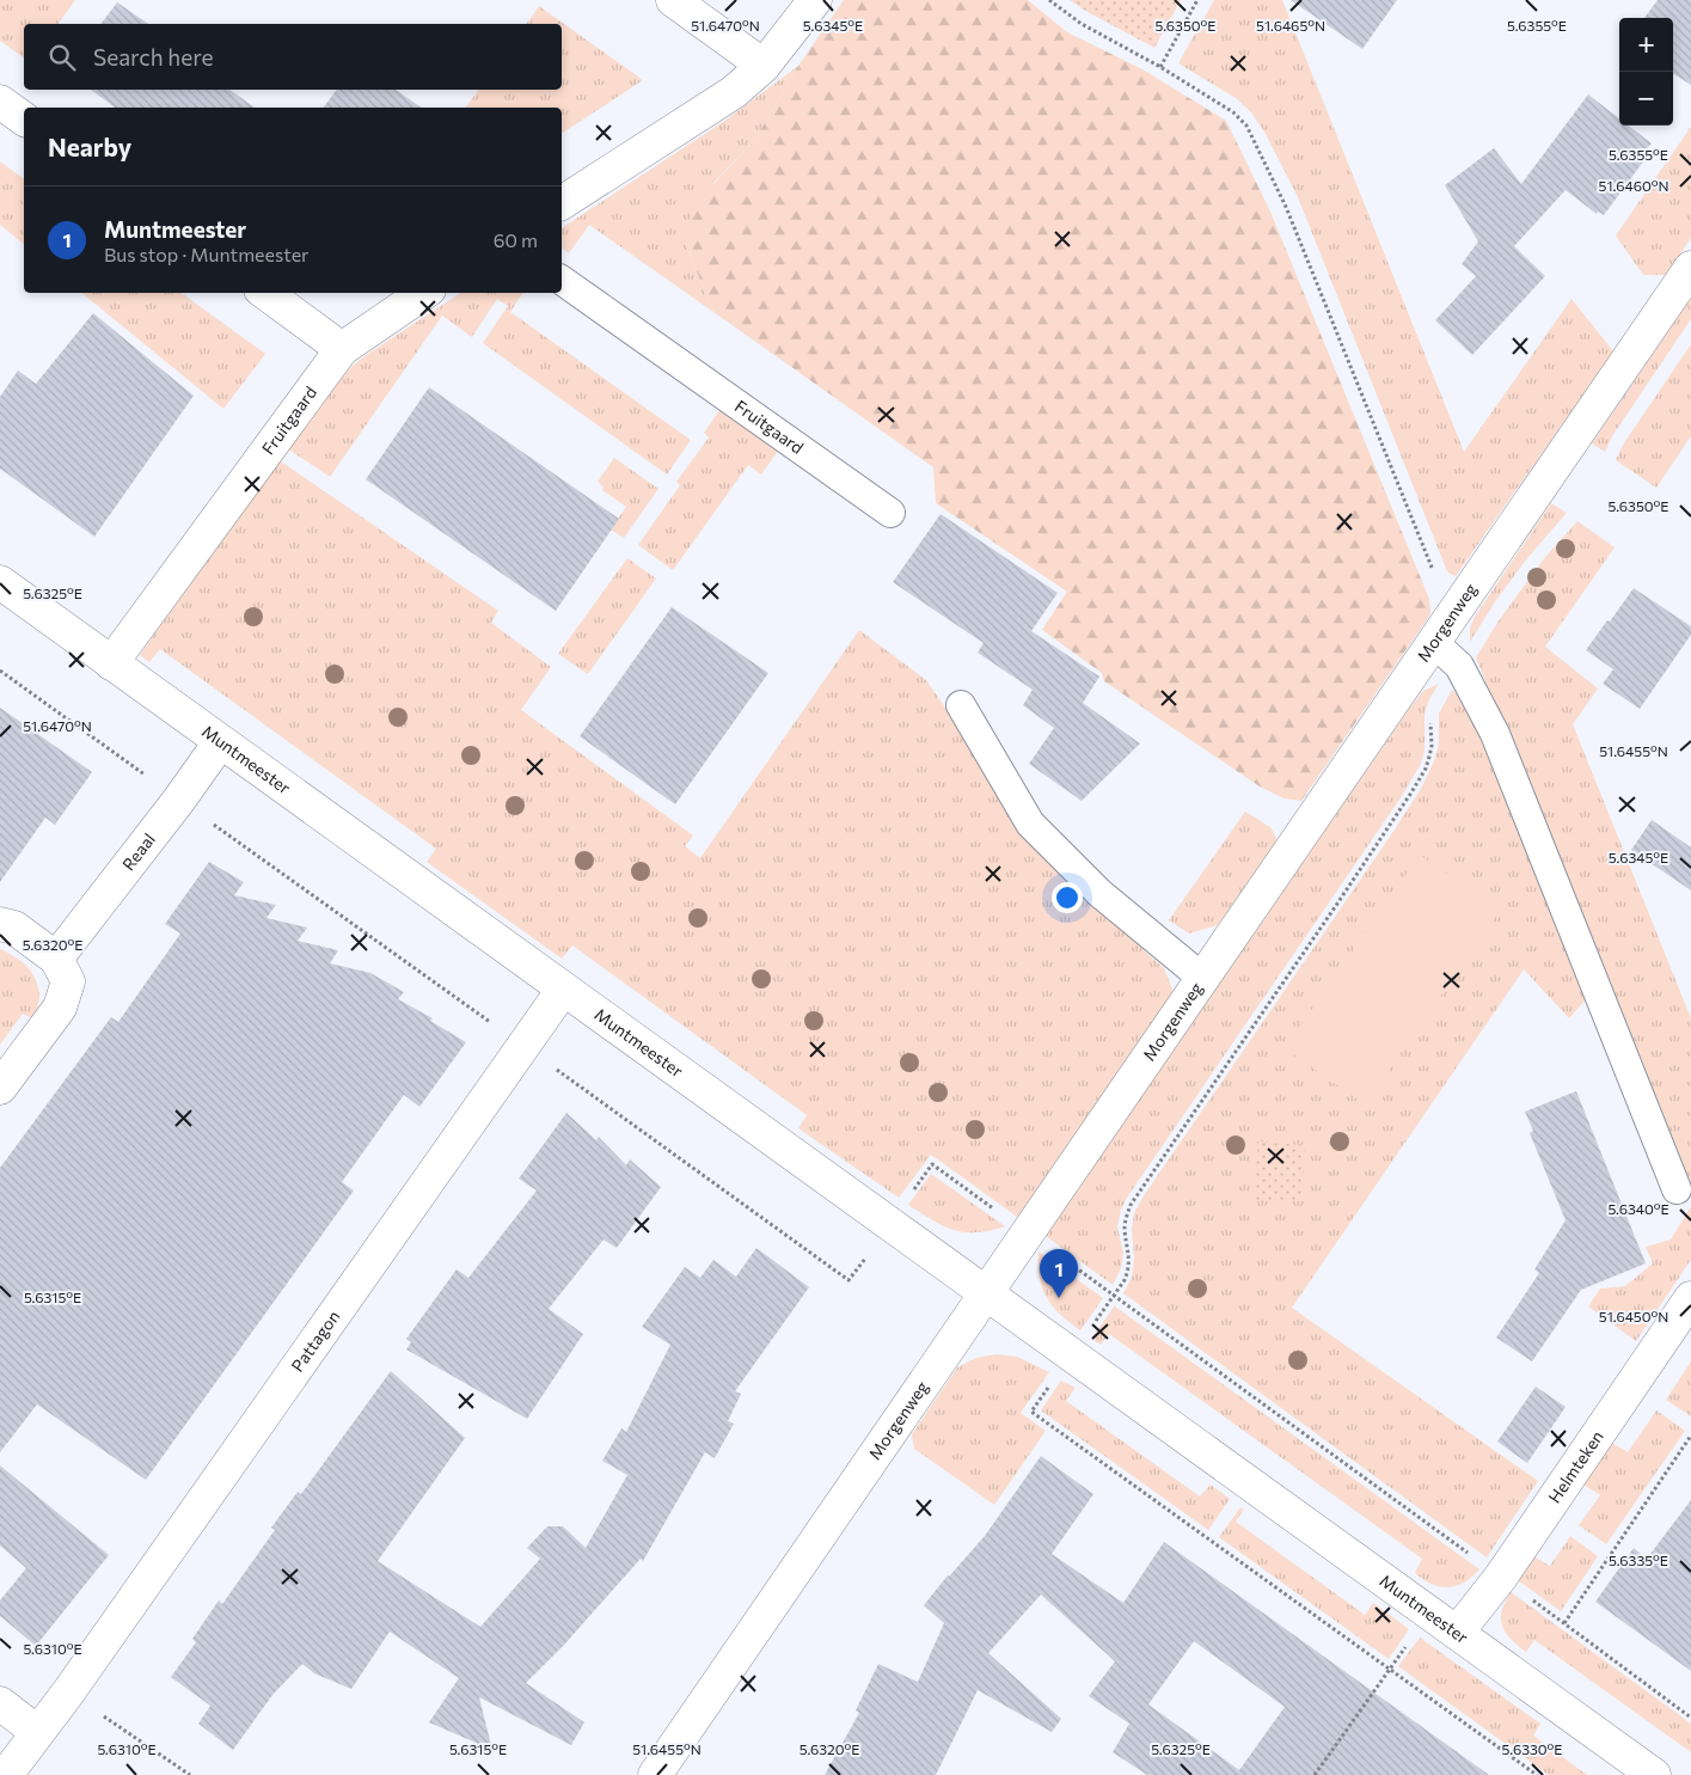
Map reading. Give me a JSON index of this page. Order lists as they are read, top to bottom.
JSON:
{
  "streets": {
    "street": [
      "Fruitgaard",
      "Morgenweg",
      "Muntmeester",
      "Reaal",
      "Pattagon",
      "Helmteken"
    ]
  },
  "crossings": [
    ["Fruitgaard", "Muntmeester"],
    ["Morgenweg", "Muntmeester"],
    ["Muntmeester", "Reaal"],
    ["Muntmeester", "Pattagon"],
    ["Muntmeester", "Helmteken"]
  ],
  "page": {
    "map_buttons": ["+", "−"],
    "search": "Search here",
    "heading": "Nearby",
    "list": [
      {
        "mark": "1",
        "name": "Muntmeester",
        "note": "Bus stop · Muntmeester",
        "value": "60 m"
      }
    ],
    "pins": "1"
  },
  "coordinates": [
    "5.6350°E",
    "51.6470°N",
    "5.6345°E",
    "5.6355°E",
    "51.6465°N",
    "51.6460°N",
    "5.6325°E",
    "51.6455°N",
    "5.6320°E",
    "5.6340°E",
    "5.6315°E",
    "51.6450°N",
    "5.6335°E",
    "5.6310°E",
    "5.6330°E"
  ]
}
